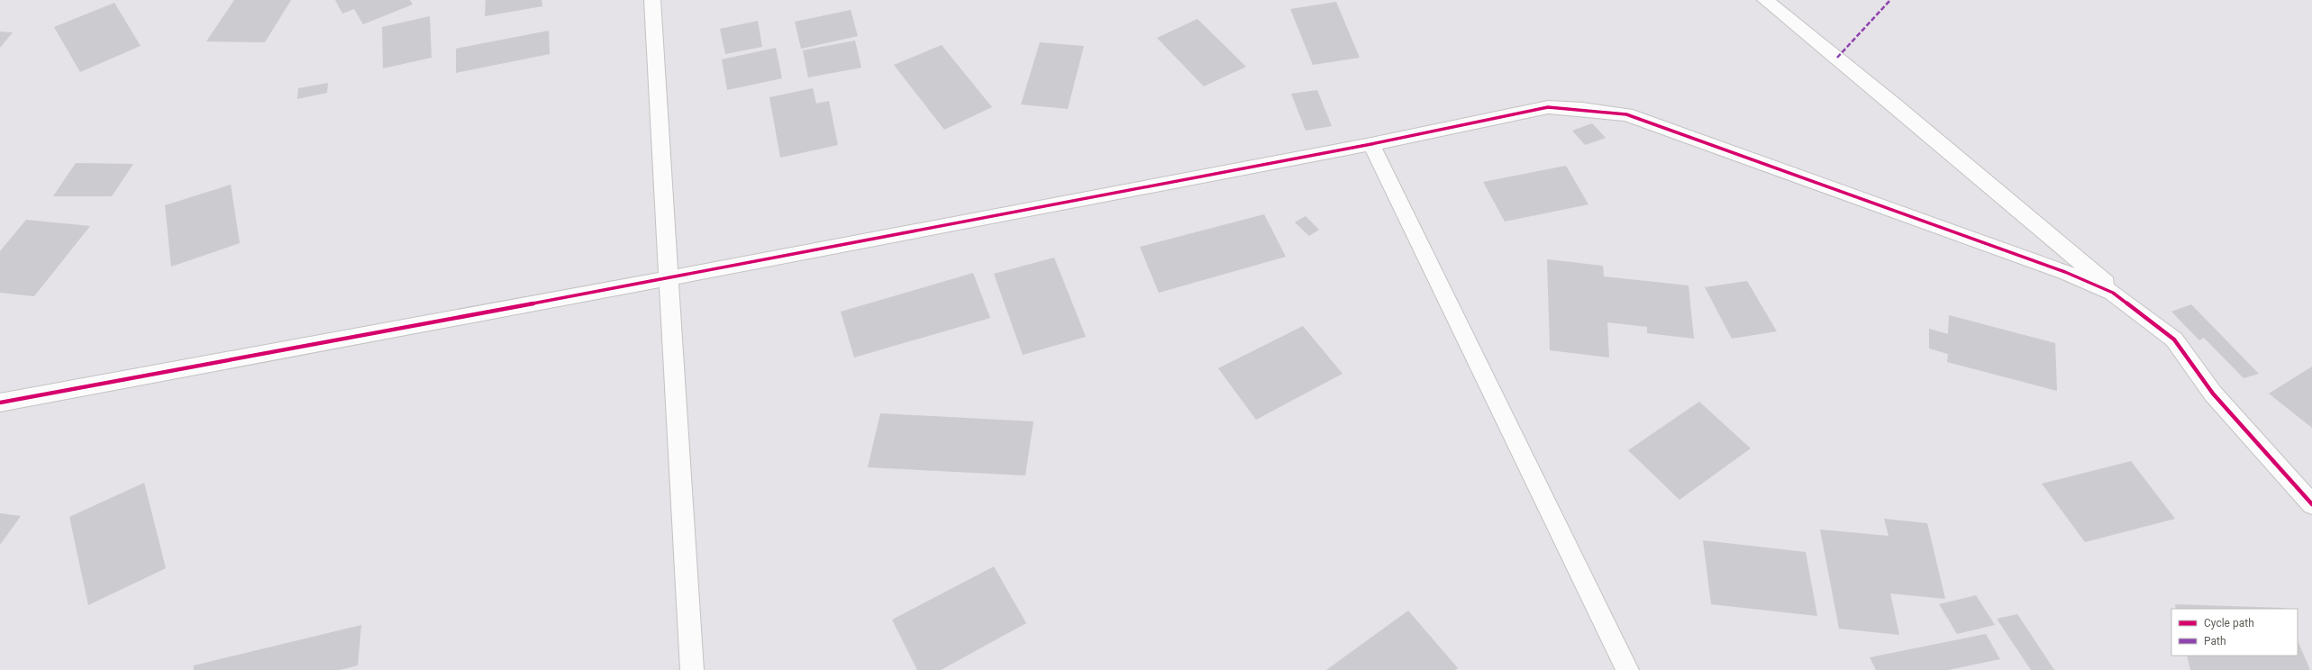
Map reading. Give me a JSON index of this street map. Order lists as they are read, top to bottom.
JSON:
{
  "legend": ["Cycle path", "Path"]
}
